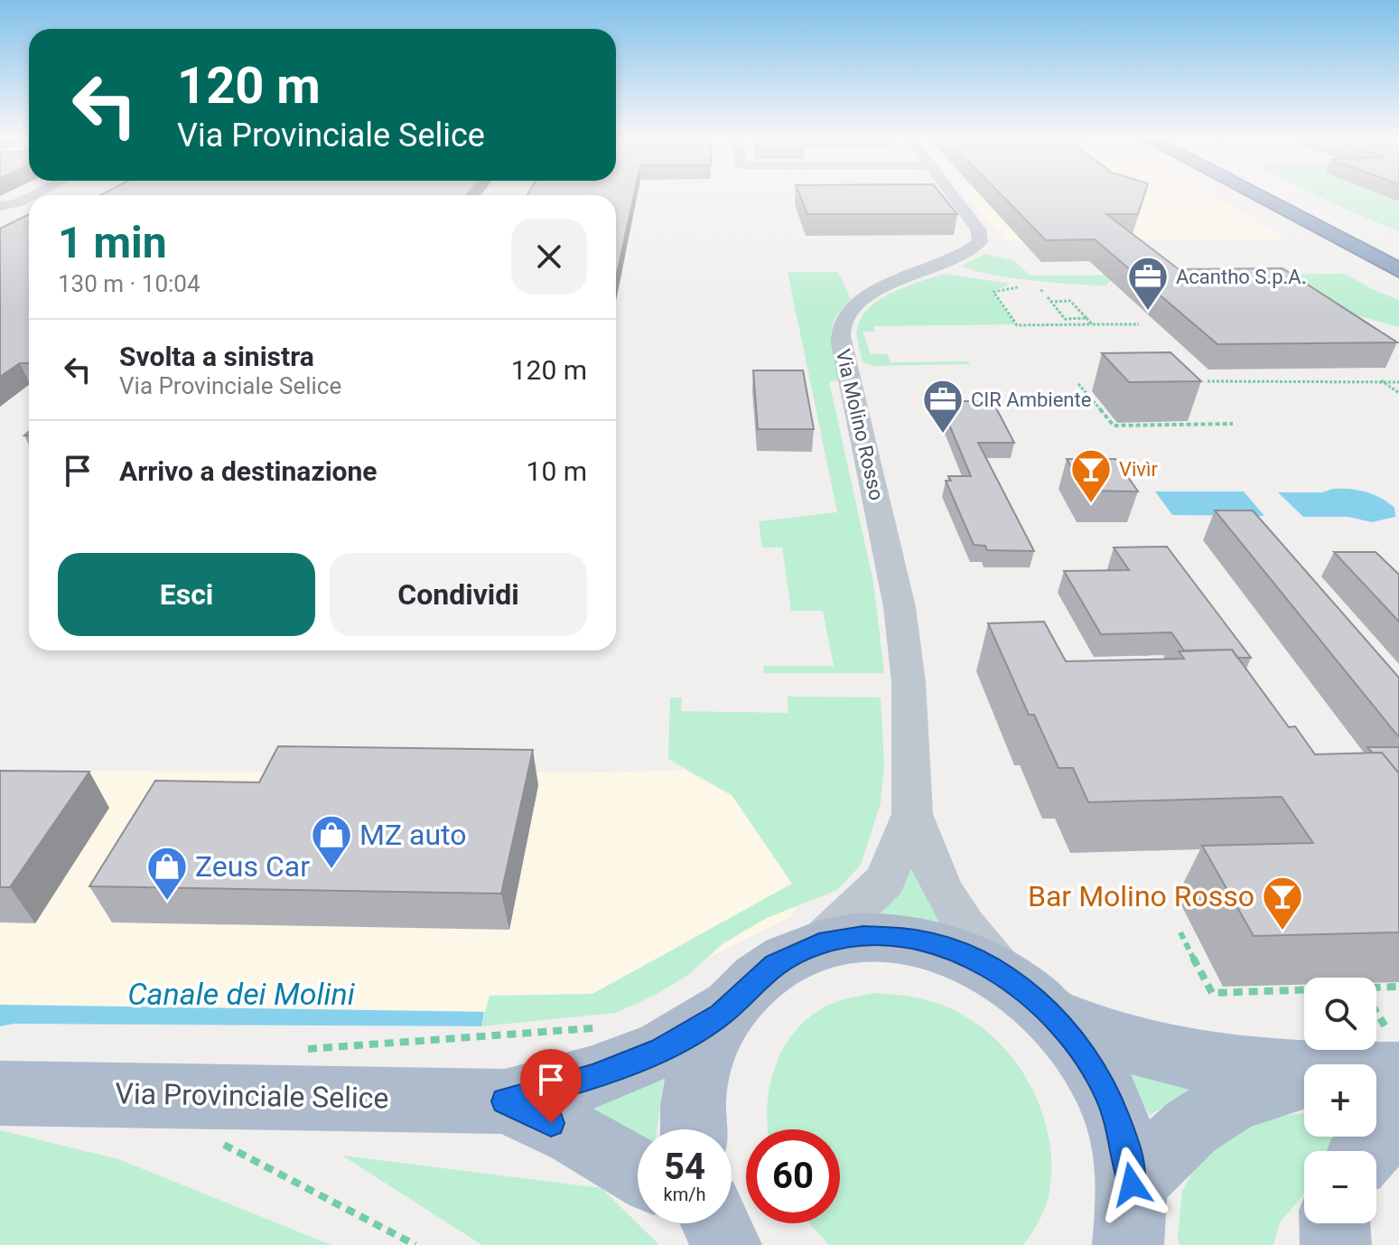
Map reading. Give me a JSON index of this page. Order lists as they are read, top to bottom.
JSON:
{
  "streets": {
    "main road": ["Via Provinciale Selice"],
    "street": ["Via Molino Rosso"]
  },
  "crossings": [
    ["Via Molino Rosso", "Via Provinciale Selice"]
  ],
  "water": ["Canale dei Molini"],
  "places": {
    "office": ["Acantho S.p.A.", "CIR Ambiente"],
    "bar": ["Vivìr", "Bar Molino Rosso"],
    "shop": ["MZ auto", "Zeus Car"]
  },
  "page": {
    "turn": ["120 m", "Via Provinciale Selice"],
    "heading": ["1 min", "130 m · 10:04"],
    "list": [
      {
        "name": "Svolta a sinistra",
        "note": "Via Provinciale Selice",
        "value": "120 m"
      },
      {
        "name": "Arrivo a destinazione",
        "value": "10 m"
      }
    ],
    "buttons": ["Esci", "Condividi"],
    "map_buttons": ["+", "−"],
    "speed": "54 km/h",
    "limit": "60"
  }
}
